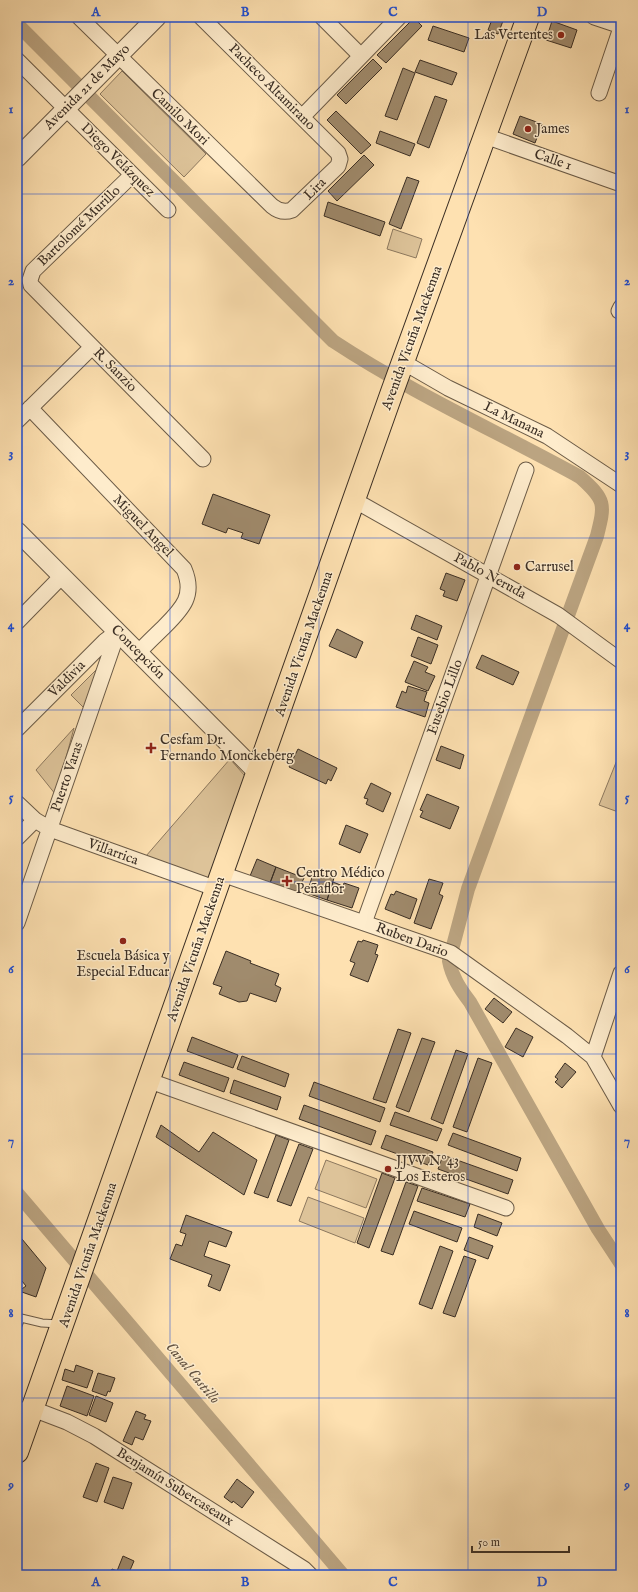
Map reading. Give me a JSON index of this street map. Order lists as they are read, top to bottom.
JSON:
{
  "streets": {
    "main road": ["Avenida Vicuña Mackenna"],
    "street": [
      "Avenida 21 de Mayo",
      "Pacheco Altamirano",
      "Camilo Mori",
      "Diego Velázquez",
      "Calle 1",
      "Lira",
      "Bartolomé Murillo",
      "R. Sanzio",
      "La Manana",
      "Miguel Angel",
      "Pablo Neruda",
      "Concepción",
      "Valdivia",
      "Eusebio Lillo",
      "Puerto Varas",
      "Villarrica",
      "Ruben Dario",
      "Benjamín Subercaseaux"
    ]
  },
  "crossings": [
    ["Avenida 21 de Mayo", "Camilo Mori"],
    ["Avenida 21 de Mayo", "Diego Velázquez"],
    ["Pacheco Altamirano", "Lira"],
    ["Camilo Mori", "Lira"],
    ["Diego Velázquez", "Bartolomé Murillo"],
    ["Calle 1", "Avenida Vicuña Mackenna"],
    ["Bartolomé Murillo", "R. Sanzio"],
    ["Avenida Vicuña Mackenna", "La Manana"],
    ["Avenida Vicuña Mackenna", "Pablo Neruda"],
    ["Avenida Vicuña Mackenna", "Concepción"],
    ["Avenida Vicuña Mackenna", "Villarrica"],
    ["Avenida Vicuña Mackenna", "Ruben Dario"],
    ["Avenida Vicuña Mackenna", "Benjamín Subercaseaux"],
    ["Miguel Angel", "Concepción"],
    ["Pablo Neruda", "Eusebio Lillo"],
    ["Concepción", "Valdivia"],
    ["Concepción", "Puerto Varas"],
    ["Valdivia", "Puerto Varas"],
    ["Eusebio Lillo", "Ruben Dario"],
    ["Puerto Varas", "Villarrica"],
    ["Villarrica", "Ruben Dario"]
  ],
  "water": ["Canal Castillo"],
  "places": {
    "other": [
      "Las Vertentes",
      "James",
      "Carrusel",
      "Escuela Básica y Especial Educar",
      "JJVV Nº43 Los Esteros"
    ],
    "health": ["Cesfam Dr. Fernando Monckeberg", "Centro Médico Peñaflor"]
  },
  "scale_bar": "50 m",
  "grid": {
    "columns": [
      "A",
      "B",
      "C",
      "D"
    ],
    "rows": [
      "1",
      "2",
      "3",
      "4",
      "5",
      "6",
      "7",
      "8",
      "9"
    ]
  }
}
